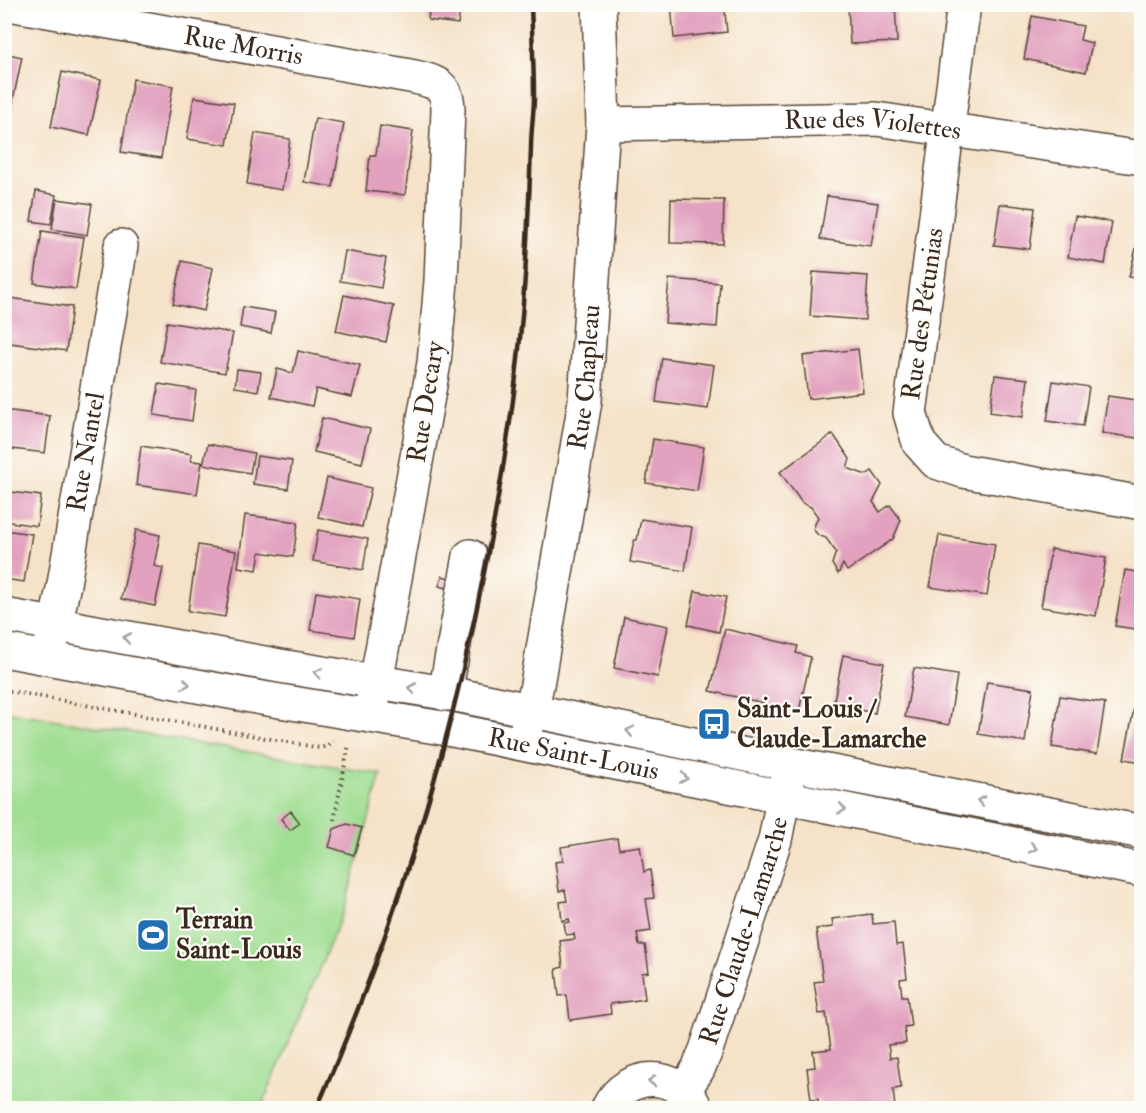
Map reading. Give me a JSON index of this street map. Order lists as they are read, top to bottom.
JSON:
{
  "streets": {
    "street": [
      "Rue Morris",
      "Rue des Violettes",
      "Rue des Pétunias",
      "Rue Chapleau",
      "Rue Decary",
      "Rue Nantel",
      "Rue Saint-Louis",
      "Rue Claude-Lamarche"
    ]
  },
  "crossings": [
    ["Rue Morris", "Rue Decary"],
    ["Rue des Violettes", "Rue des Pétunias"],
    ["Rue des Violettes", "Rue Chapleau"],
    ["Rue Chapleau", "Rue Saint-Louis"],
    ["Rue Decary", "Rue Saint-Louis"],
    ["Rue Nantel", "Rue Saint-Louis"],
    ["Rue Saint-Louis", "Rue Claude-Lamarche"]
  ],
  "places": {
    "bus stop": ["Saint-Louis / Claude-Lamarche"],
    "sports": ["Terrain Saint-Louis"]
  }
}
